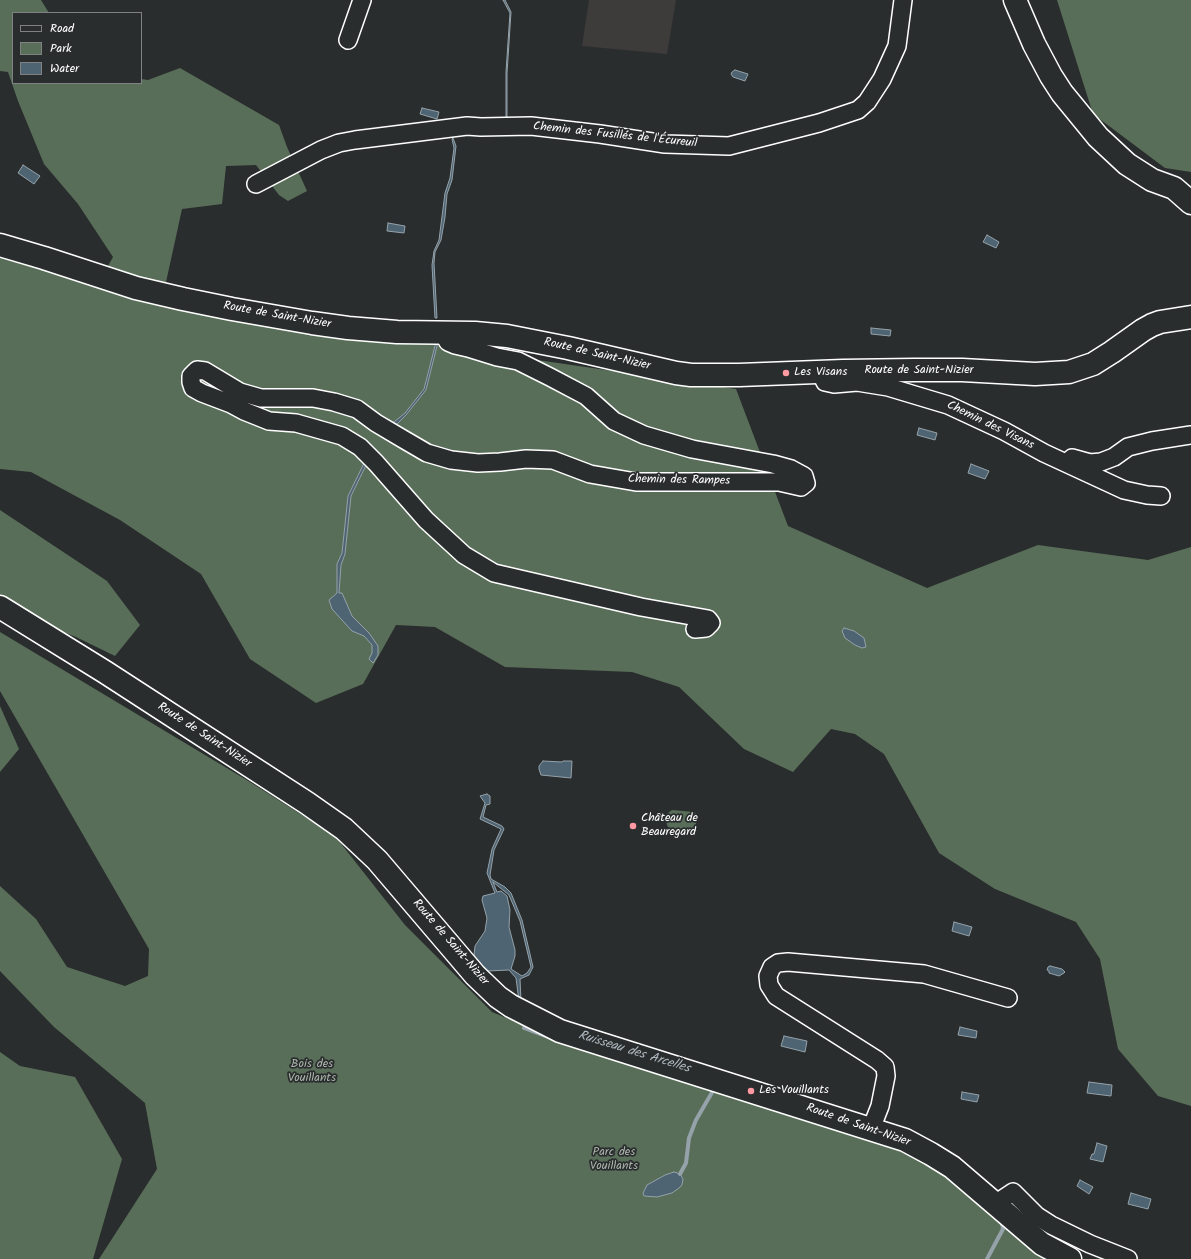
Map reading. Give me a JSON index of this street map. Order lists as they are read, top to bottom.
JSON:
{
  "streets": {
    "main road": ["Route de Saint-Nizier"],
    "street": ["Chemin des Fusillés de l'Écureuil", "Chemin des Visans", "Chemin des Rampes"]
  },
  "crossings": [
    ["Route de Saint-Nizier", "Chemin des Visans"],
    ["Route de Saint-Nizier", "Chemin des Rampes"]
  ],
  "water": ["Ruisseau des Arcelles"],
  "parks": ["Bois des Vouillants", "Parc des Vouillants"],
  "places": ["Les Visans", "Château de Beauregard", "Les Vouillants"],
  "legend": ["Road", "Park", "Water"]
}
